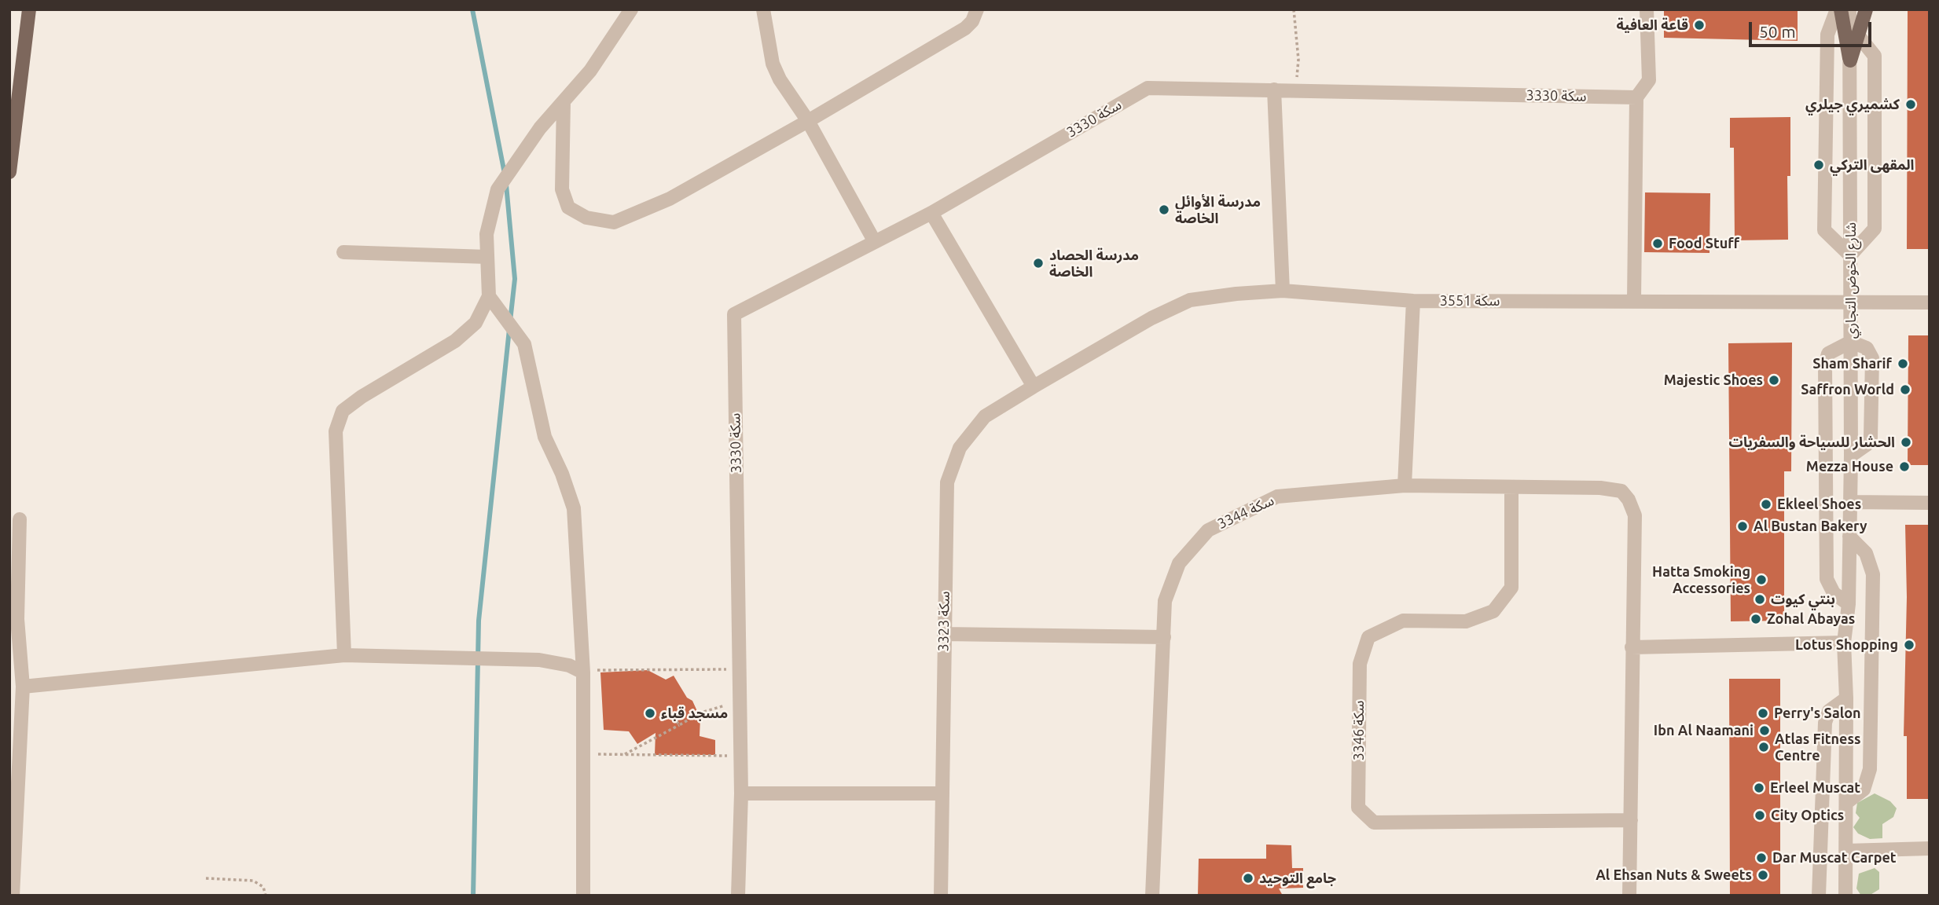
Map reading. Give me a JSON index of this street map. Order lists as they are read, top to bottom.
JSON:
{
  "streets": {
    "street": [
      "سكة 3330",
      "شارع الخوض التجاري",
      "سكة 3551",
      "سكة 3344",
      "سكة 3323",
      "سكة 3346"
    ]
  },
  "crossings": [
    ["شارع الخوض التجاري", "سكة 3551"],
    ["سكة 3551", "سكة 3323"],
    ["سكة 3344", "سكة 3346"]
  ],
  "places": [
    "قاعة العافية",
    "كشميري جيلري",
    "المقهى التركي",
    "مدرسة الأوائل الخاصة",
    "Food Stuff",
    "مدرسة الحصاد الخاصة",
    "Sham Sharif",
    "Majestic Shoes",
    "Saffron World",
    "الحشار للسياحة والسفريات",
    "Mezza House",
    "Ekleel Shoes",
    "Al Bustan Bakery",
    "Hatta Smoking Accessories",
    "بنتي كيوت",
    "Zohal Abayas",
    "Lotus Shopping",
    "مسجد قباء",
    "Perry's Salon",
    "Ibn Al Naamani",
    "Atlas Fitness Centre",
    "Erleel Muscat",
    "City Optics",
    "Dar Muscat Carpet",
    "Al Ehsan Nuts & Sweets",
    "جامع التوحيد"
  ],
  "scale_bar": "50 m"
}
